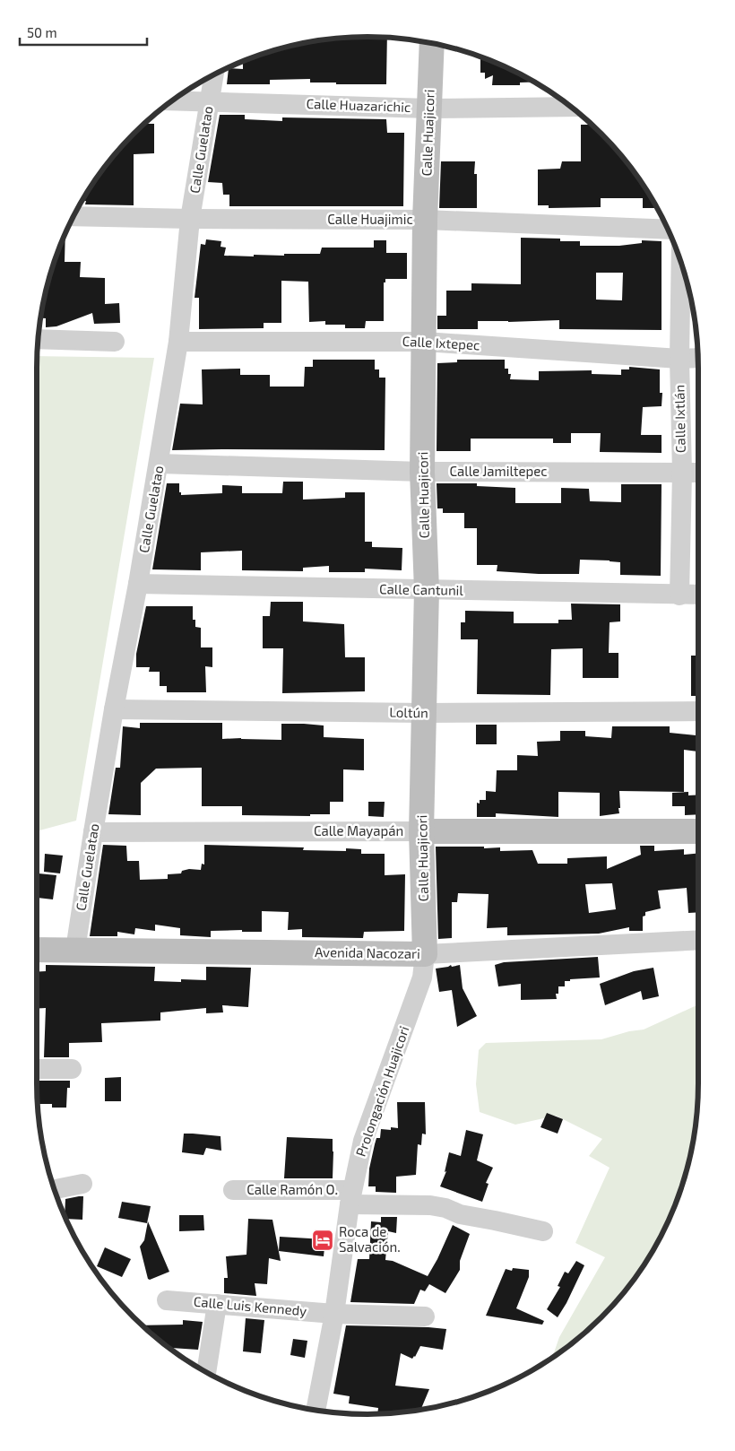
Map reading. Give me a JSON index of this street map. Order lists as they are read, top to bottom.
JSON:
{
  "streets": {
    "street": [
      "Calle Huazarichic",
      "Calle Huajicori",
      "Calle Guelatao",
      "Calle Huajimic",
      "Calle Ixtepec",
      "Calle Ixtlán",
      "Calle Jamiltepec",
      "Calle Cantunil",
      "Loltún",
      "Calle Mayapán",
      "Avenida Nacozari",
      "Prolongación Huajicori",
      "Calle Ramón O.",
      "Calle Luis Kennedy"
    ]
  },
  "crossings": [
    ["Calle Huazarichic", "Calle Huajicori"],
    ["Calle Huazarichic", "Calle Guelatao"],
    ["Calle Huajicori", "Calle Huajimic"],
    ["Calle Huajicori", "Calle Ixtepec"],
    ["Calle Huajicori", "Calle Jamiltepec"],
    ["Calle Huajicori", "Calle Cantunil"],
    ["Calle Huajicori", "Loltún"],
    ["Calle Huajicori", "Calle Mayapán"],
    ["Calle Huajicori", "Avenida Nacozari"],
    ["Calle Huajicori", "Prolongación Huajicori"],
    ["Calle Guelatao", "Calle Huajimic"],
    ["Calle Guelatao", "Calle Ixtepec"],
    ["Calle Guelatao", "Calle Jamiltepec"],
    ["Calle Guelatao", "Calle Cantunil"],
    ["Calle Guelatao", "Loltún"],
    ["Calle Guelatao", "Calle Mayapán"],
    ["Calle Guelatao", "Avenida Nacozari"],
    ["Calle Ixtepec", "Calle Ixtlán"],
    ["Calle Ixtlán", "Calle Jamiltepec"],
    ["Calle Ixtlán", "Calle Cantunil"],
    ["Avenida Nacozari", "Prolongación Huajicori"],
    ["Prolongación Huajicori", "Calle Ramón O."],
    ["Prolongación Huajicori", "Calle Luis Kennedy"]
  ],
  "places": {
    "hotel": ["Roca de Salvación."]
  },
  "scale_bar": "50 m"
}
